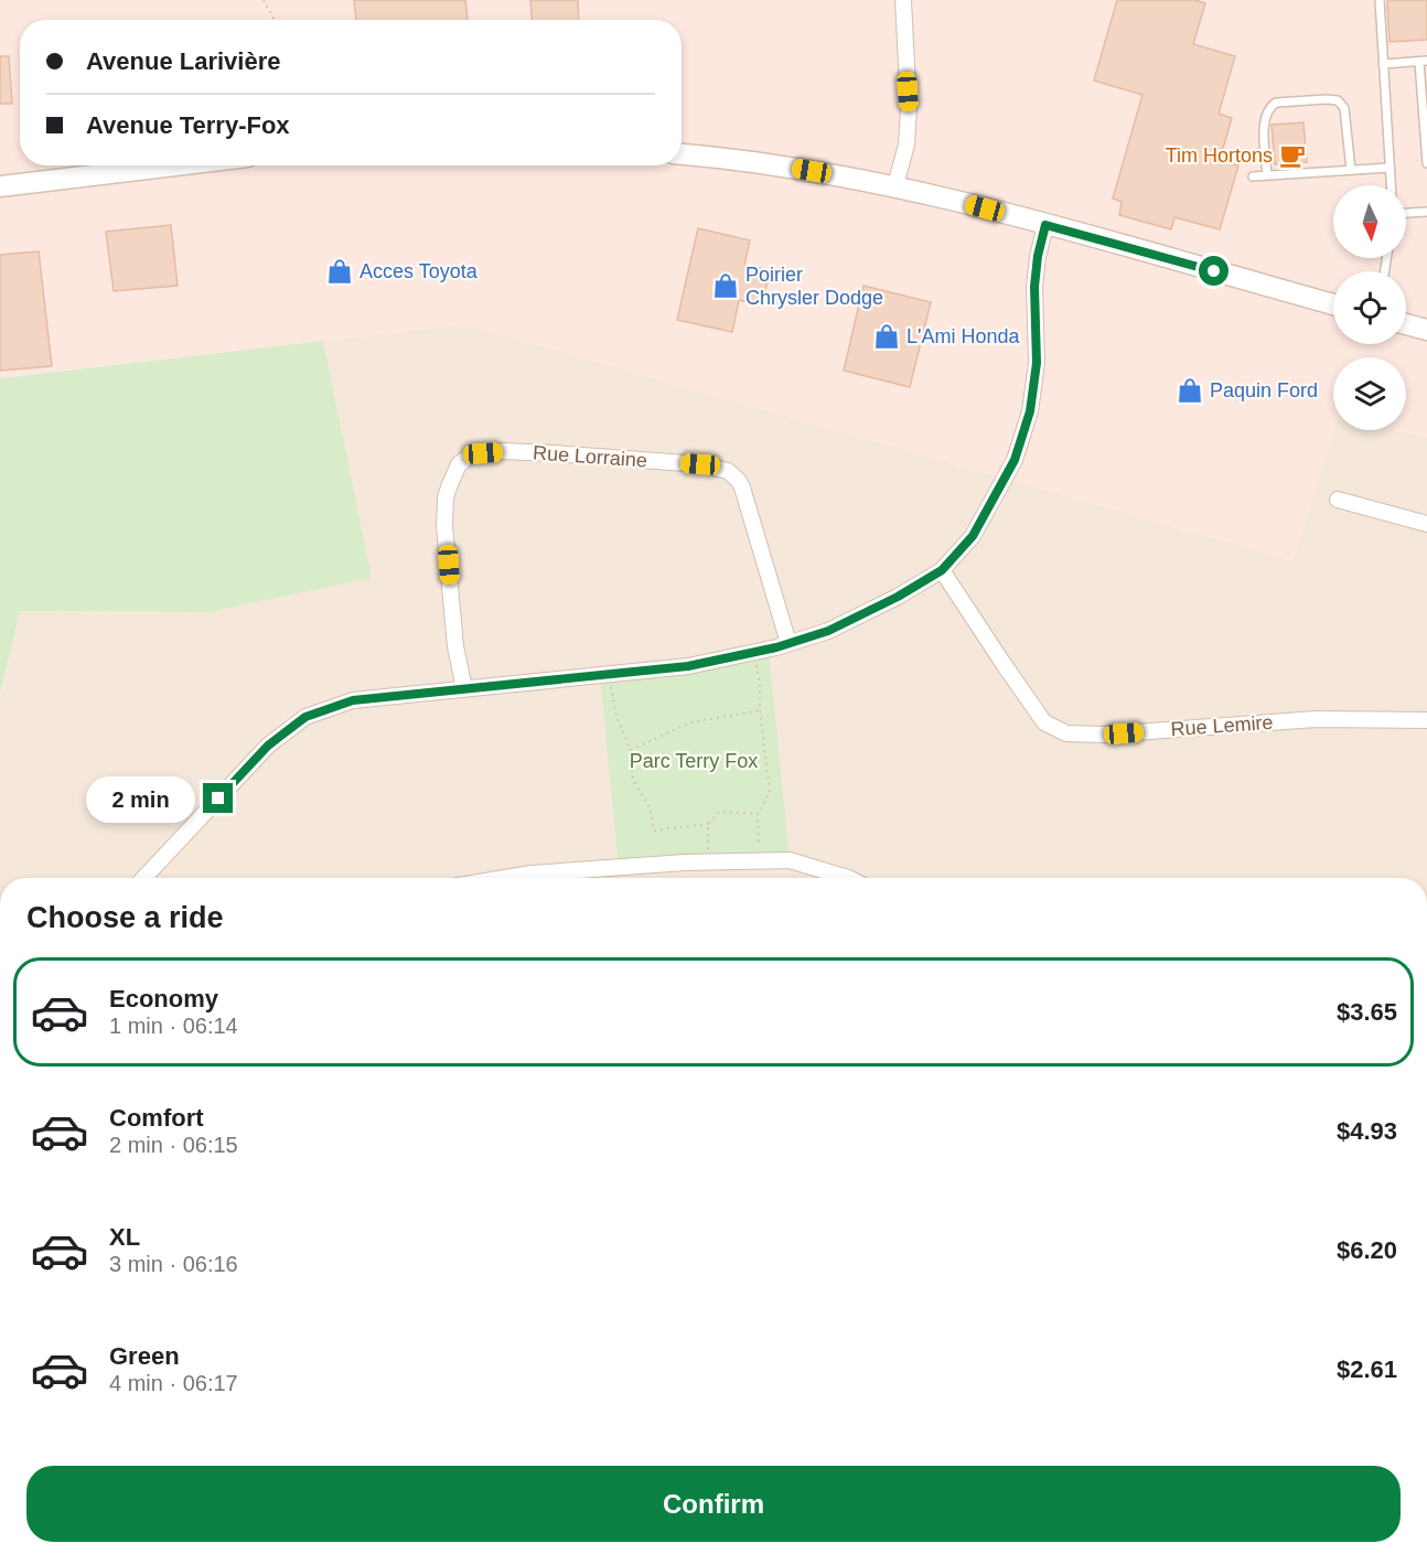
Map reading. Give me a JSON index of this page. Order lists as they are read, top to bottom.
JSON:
{
  "streets": {
    "street": ["Rue Lorraine", "Rue Lemire"]
  },
  "parks": ["Parc Terry Fox"],
  "places": {
    "cafe": ["Tim Hortons"],
    "shop": [
      "Acces Toyota",
      "Poirier Chrysler Dodge",
      "L'Ami Honda",
      "Paquin Ford"
    ]
  },
  "north": "bottom",
  "page": {
    "banner": ["Avenue Larivière", "Avenue Terry-Fox"],
    "bubble": "2 min",
    "heading": "Choose a ride",
    "list": [
      {
        "name": "Economy",
        "note": "1 min · 06:14",
        "value": "$3.65"
      },
      {
        "name": "Comfort",
        "note": "2 min · 06:15",
        "value": "$4.93"
      },
      {
        "name": "XL",
        "note": "3 min · 06:16",
        "value": "$6.20"
      },
      {
        "name": "Green",
        "note": "4 min · 06:17",
        "value": "$2.61"
      }
    ],
    "buttons": "Confirm"
  }
}
